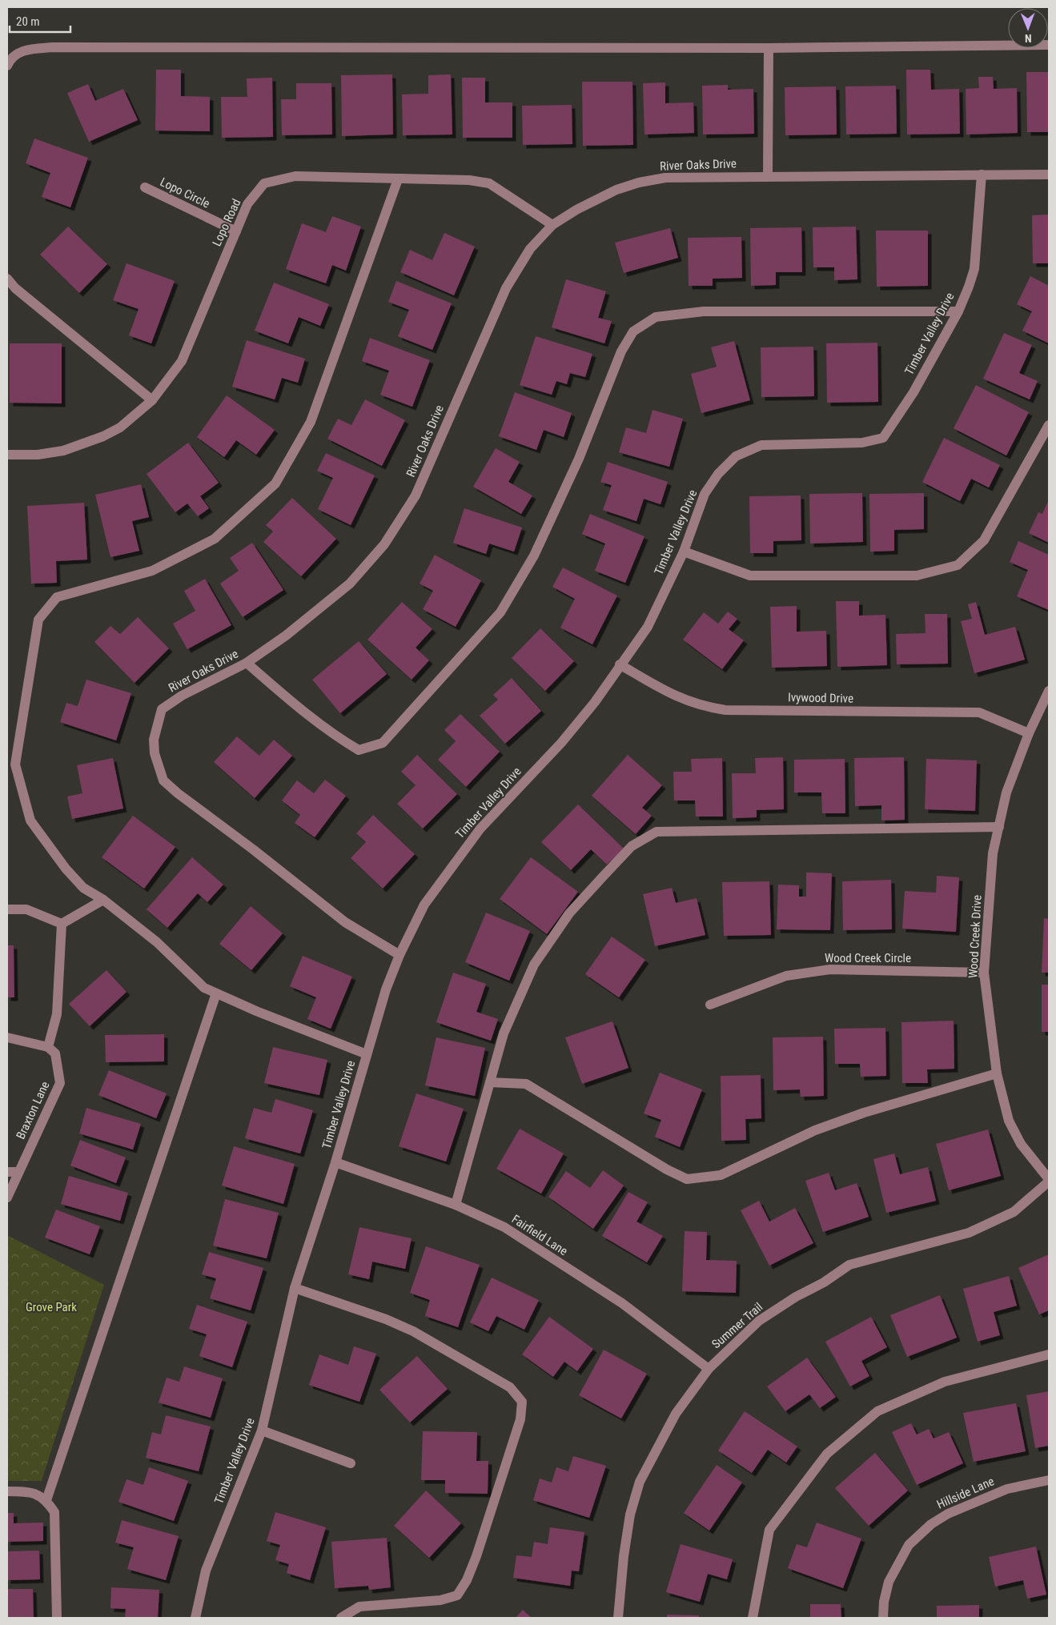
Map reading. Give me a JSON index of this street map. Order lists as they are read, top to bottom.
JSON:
{
  "streets": {
    "street": [
      "River Oaks Drive",
      "Lopo Circle",
      "Lopo Road",
      "Timber Valley Drive",
      "Ivywood Drive",
      "Wood Creek Drive",
      "Wood Creek Circle",
      "Braxton Lane",
      "Fairfield Lane",
      "Summer Trail",
      "Hillside Lane"
    ]
  },
  "crossings": [
    ["River Oaks Drive", "Lopo Road"],
    ["River Oaks Drive", "Timber Valley Drive"],
    ["Lopo Circle", "Lopo Road"],
    ["Timber Valley Drive", "Ivywood Drive"],
    ["Timber Valley Drive", "Fairfield Lane"],
    ["Ivywood Drive", "Wood Creek Drive"],
    ["Wood Creek Drive", "Wood Creek Circle"],
    ["Wood Creek Drive", "Summer Trail"],
    ["Fairfield Lane", "Summer Trail"]
  ],
  "parks": ["Grove Park"],
  "scale_bar": "20 m",
  "north": "bottom"
}
